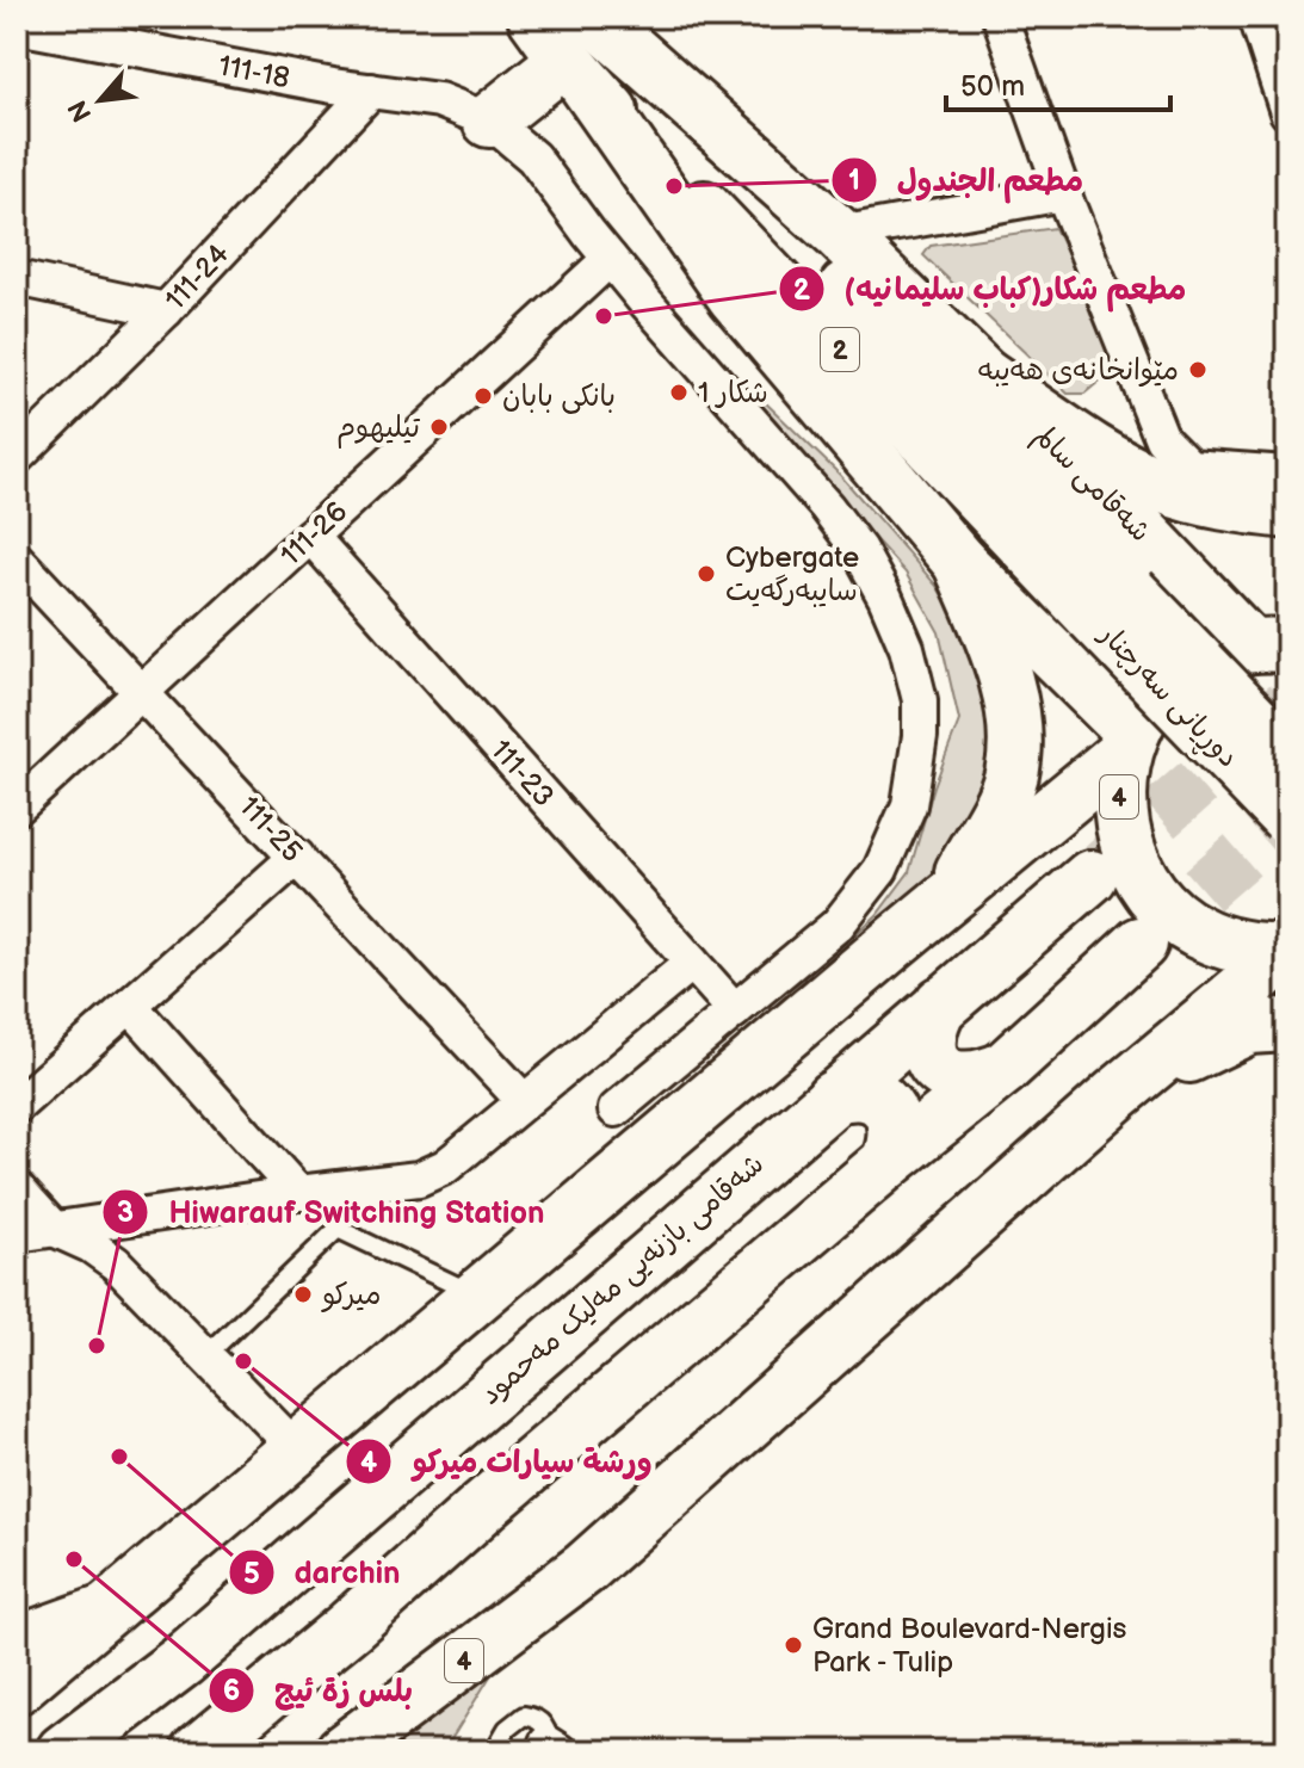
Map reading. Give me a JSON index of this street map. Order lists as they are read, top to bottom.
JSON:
{
  "streets": {
    "main road": [
      "2",
      "شەقامی سالم",
      "دوڕیانی سەرچنار",
      "4",
      "شەقامی بازنەیی مەلیک مەحمود"
    ],
    "street": [
      "111-18",
      "111-24",
      "111-26",
      "111-23",
      "111-25"
    ]
  },
  "crossings": [
    ["111-18", "111-24"],
    ["111-18", "111-26"],
    ["111-18", "111-23"],
    ["شەقامی سالم", "دوڕیانی سەرچنار"],
    ["شەقامی سالم", "4"],
    ["111-26", "111-23"],
    ["111-26", "111-25"]
  ],
  "places": [
    "مطعم الجندول",
    "مطعم شكار(كباب سليمانيه)",
    "مێوانخانەی هەیبە",
    "شكار 1",
    "بانکی بابان",
    "تيليهوم",
    "Cybergate سایبەرگەیت",
    "میرکو",
    "Hiwarauf Switching Station",
    "ورشة سیارات میرکو",
    "darchin",
    "بلس زة ئيج",
    "Grand Boulevard-Nergis Park - Tulip"
  ],
  "scale_bar": "50 m",
  "north": "bottom left"
}
